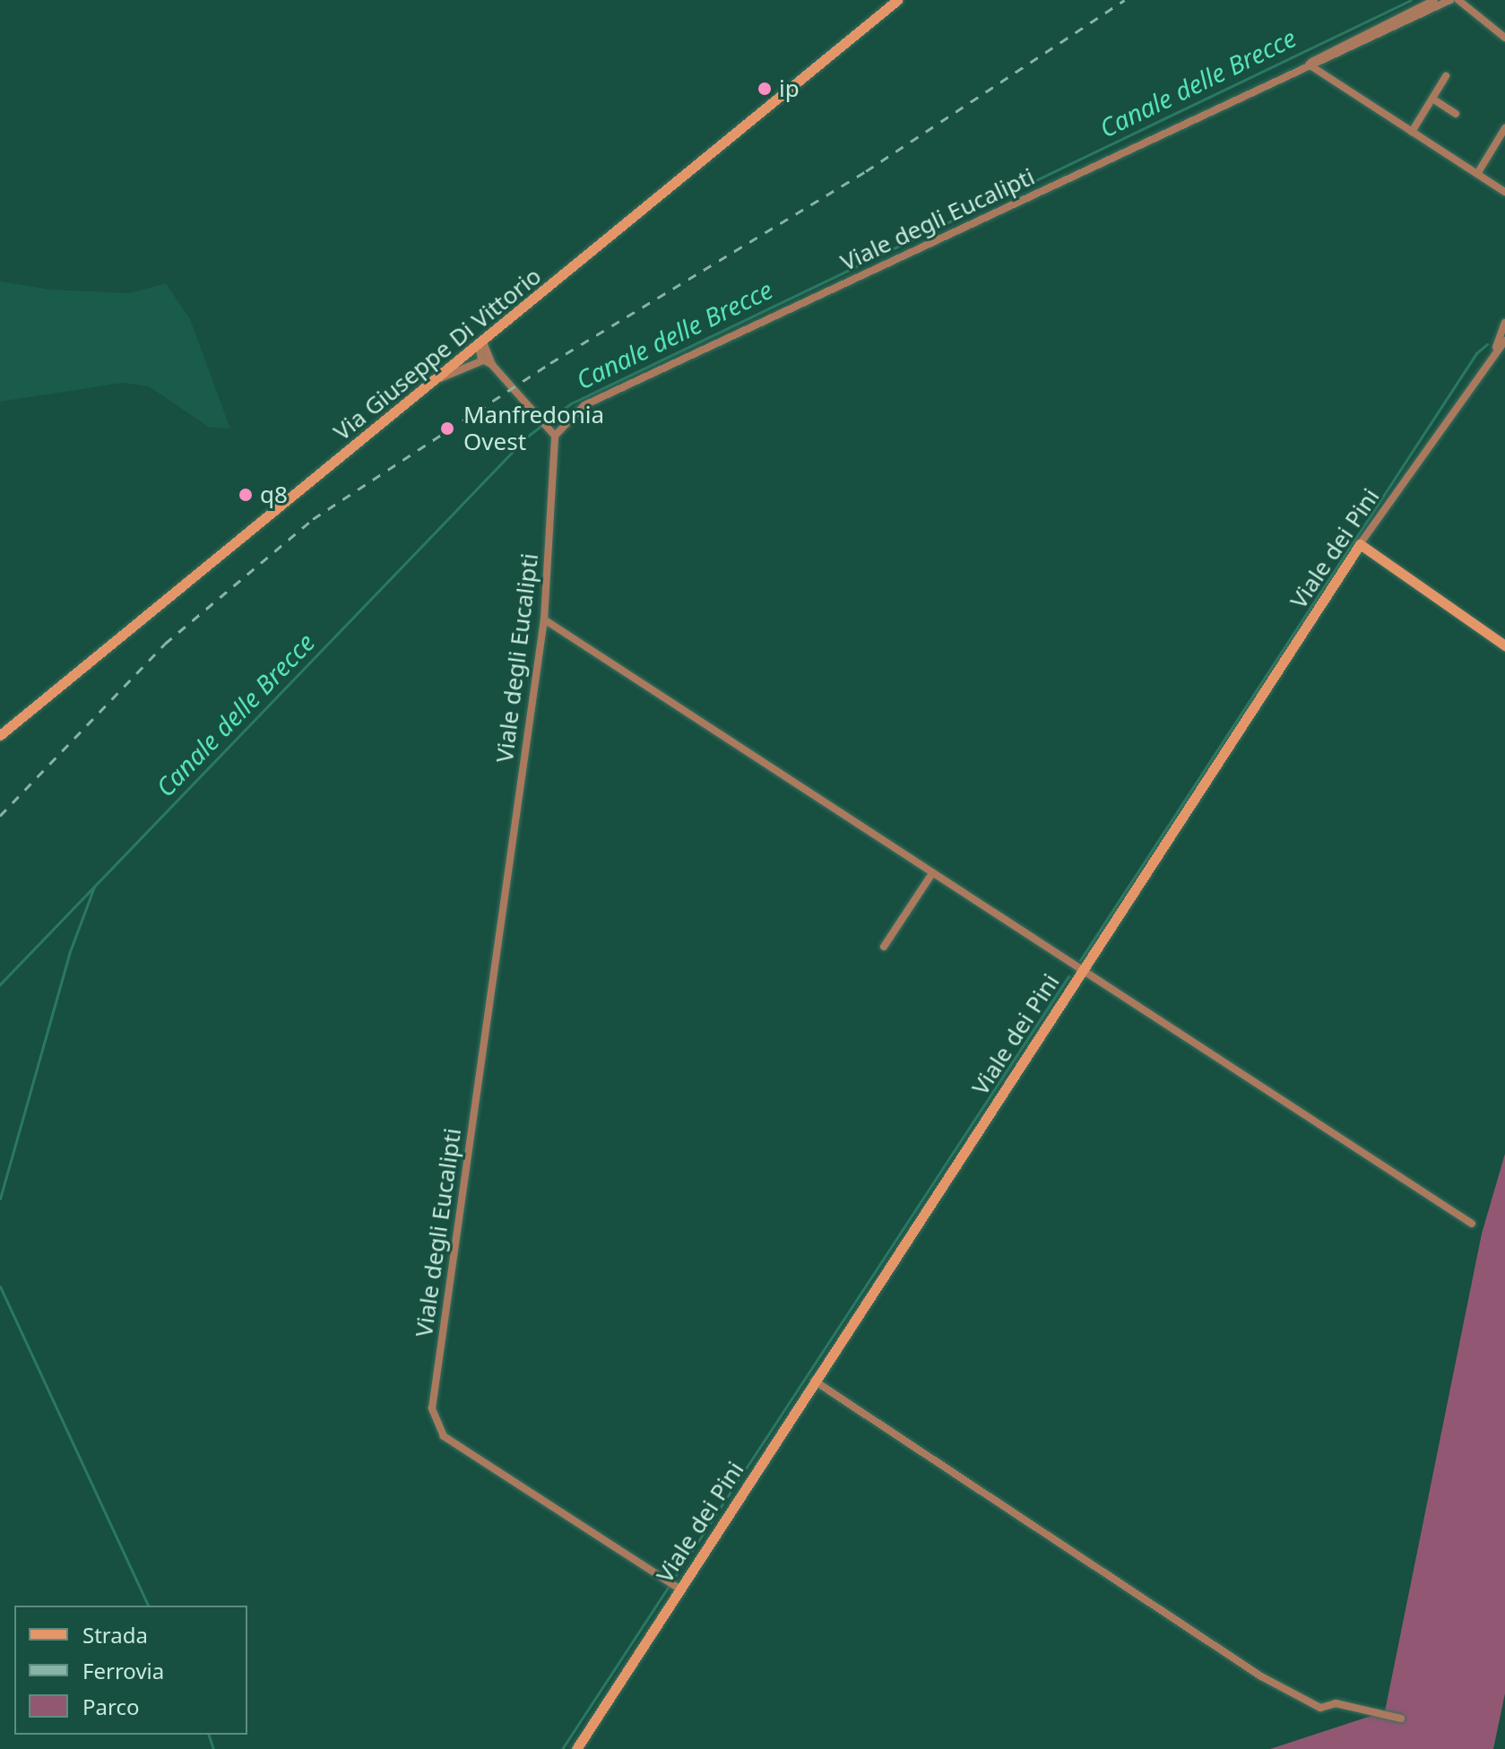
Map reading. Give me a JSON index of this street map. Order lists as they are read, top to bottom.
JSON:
{
  "streets": {
    "street": ["Viale degli Eucalipti", "Via Giuseppe Di Vittorio", "Viale dei Pini"]
  },
  "crossings": [
    ["Viale degli Eucalipti", "Viale dei Pini"]
  ],
  "water": ["Canale delle Brecce"],
  "places": ["ip", "Manfredonia Ovest", "q8"],
  "legend": ["Strada", "Ferrovia", "Parco"]
}
